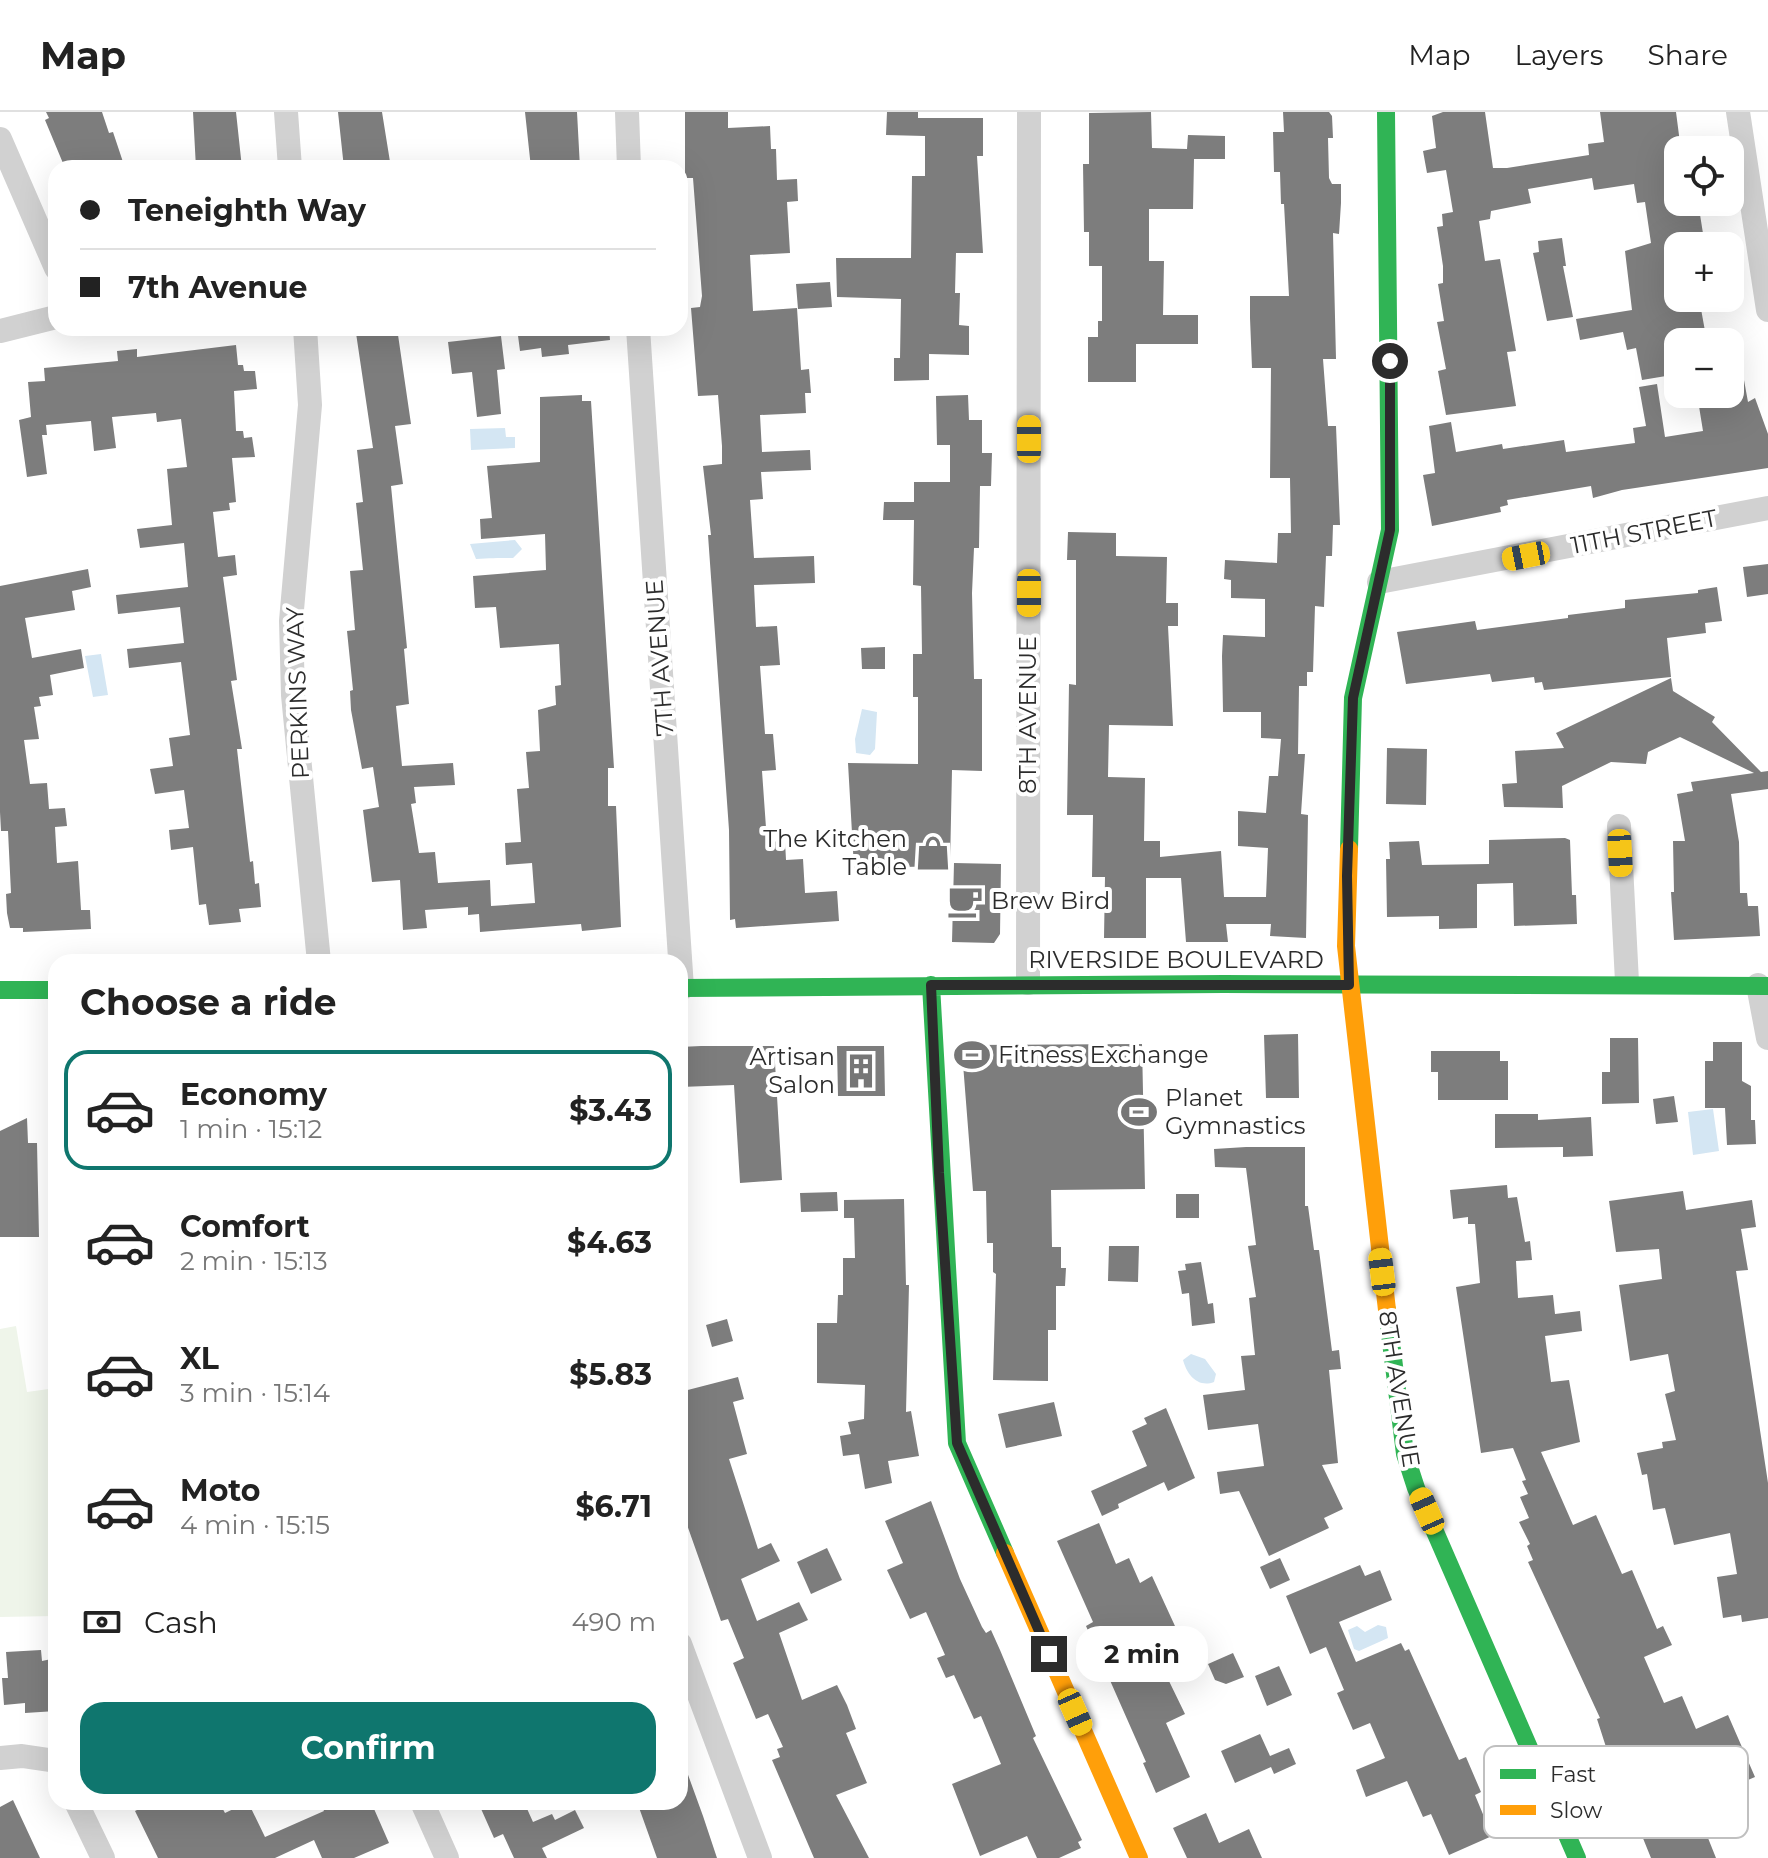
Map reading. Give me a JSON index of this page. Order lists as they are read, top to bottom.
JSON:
{
  "streets": {
    "street": [
      "11TH STREET",
      "7TH AVENUE",
      "PERKINS WAY",
      "8TH AVENUE",
      "RIVERSIDE BOULEVARD"
    ]
  },
  "crossings": [
    ["11TH STREET", "8TH AVENUE"],
    ["8TH AVENUE", "RIVERSIDE BOULEVARD"]
  ],
  "places": {
    "shop": ["The Kitchen Table"],
    "cafe": ["Brew Bird"],
    "sports": ["Fitness Exchange", "Planet Gymnastics"],
    "building": ["Artisan Salon"]
  },
  "legend": ["Fast", "Slow"],
  "page": {
    "header": "Map",
    "nav": ["Map", "Layers", "Share"],
    "map_buttons": ["+", "−"],
    "banner": ["Teneighth Way", "7th Avenue"],
    "heading": "Choose a ride",
    "list": [
      {
        "name": "Economy",
        "note": "1 min · 15:12",
        "value": "$3.43"
      },
      {
        "name": "Comfort",
        "note": "2 min · 15:13",
        "value": "$4.63"
      },
      {
        "name": "XL",
        "note": "3 min · 15:14",
        "value": "$5.83"
      },
      {
        "name": "Moto",
        "note": "4 min · 15:15",
        "value": "$6.71"
      }
    ],
    "pay": ["Cash", "490 m"],
    "bubble": "2 min",
    "buttons": "Confirm"
  }
}
